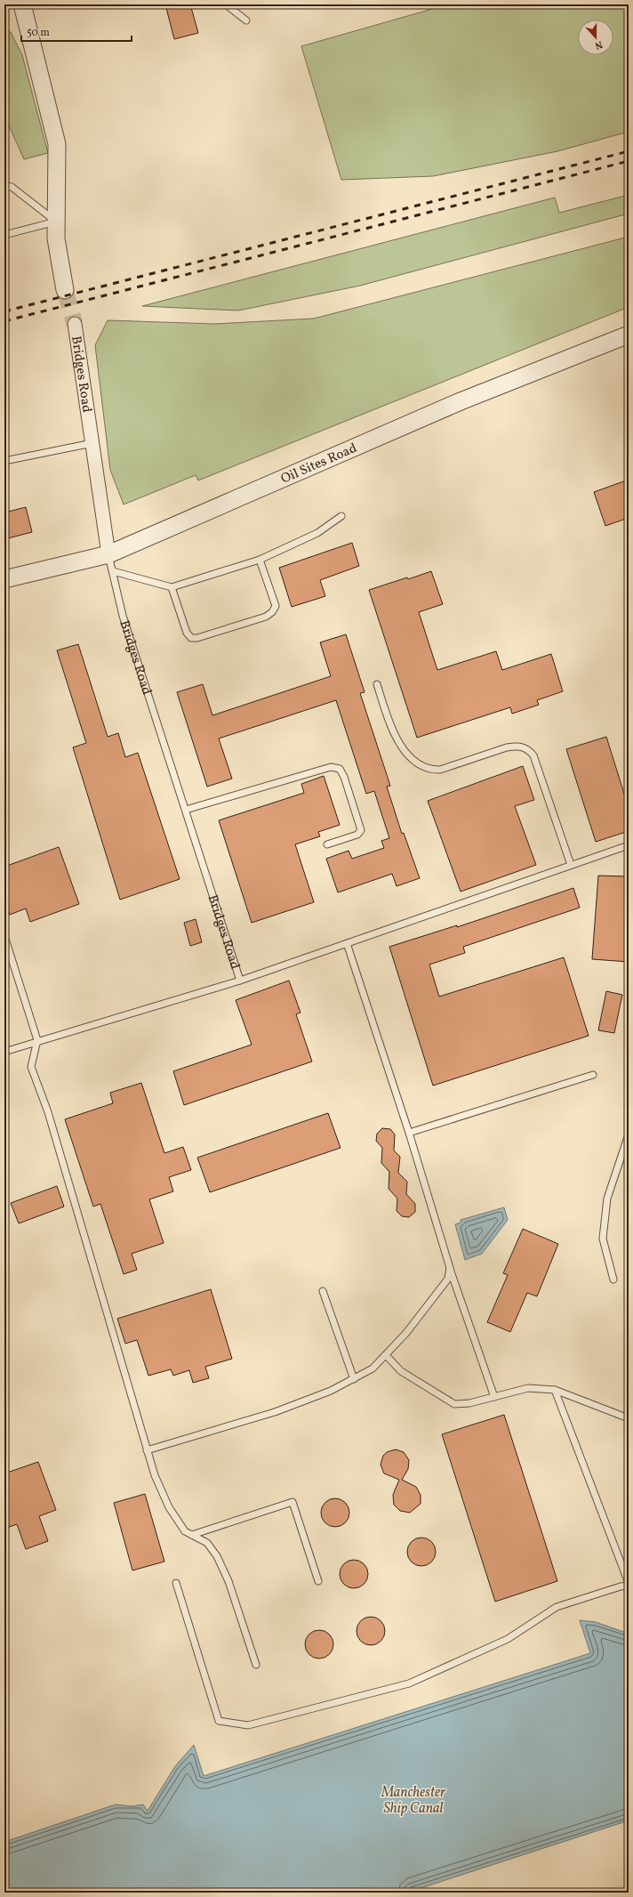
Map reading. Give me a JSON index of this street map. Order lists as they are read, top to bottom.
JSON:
{
  "streets": {
    "street": ["Bridges Road", "Oil Sites Road"]
  },
  "crossings": [
    ["Bridges Road", "Oil Sites Road"]
  ],
  "water": ["Manchester Ship Canal"],
  "scale_bar": "50 m",
  "north": "bottom"
}
